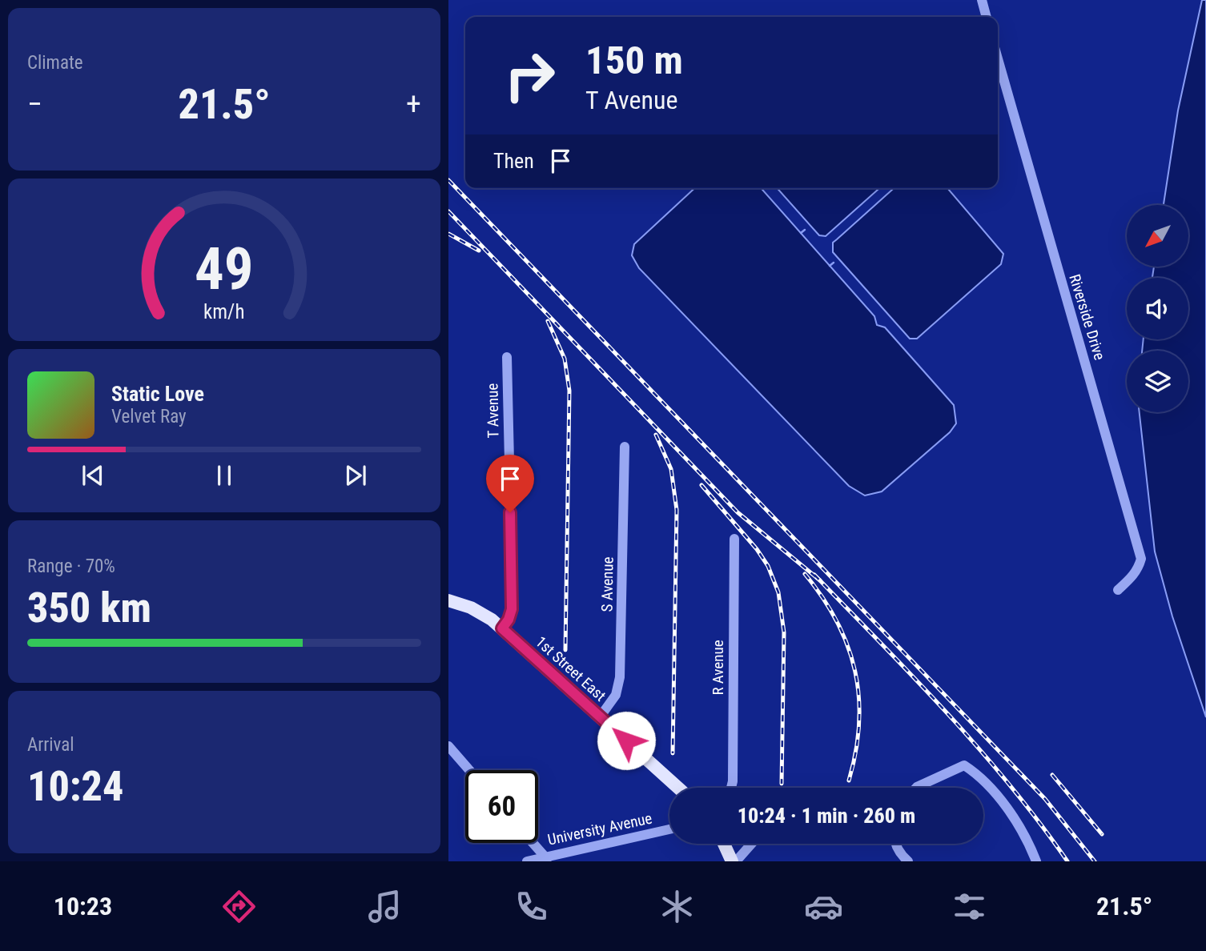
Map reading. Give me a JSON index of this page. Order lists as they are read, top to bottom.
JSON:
{
  "streets": {
    "main road": ["1st Street East"],
    "street": [
      "Riverside Drive",
      "T Avenue",
      "S Avenue",
      "R Avenue",
      "University Avenue"
    ]
  },
  "crossings": [
    ["T Avenue", "1st Street East"],
    ["S Avenue", "1st Street East"]
  ],
  "north": "bottom left",
  "page": {
    "tile": [
      "Climate",
      ["Range · 70%", "350 km"],
      ["Arrival", "10:24"]
    ],
    "turn": ["150 m", "T Avenue"],
    "heat": ["−", "21.5°", "+"],
    "then": "Then",
    "song": ["Static Love", "Velvet Ray"],
    "limit": "60",
    "trip": "10:24 · 1 min · 260 m",
    "tabs": ["10:23", "21.5°"],
    "gauge": ["49", "km/h"]
  }
}
